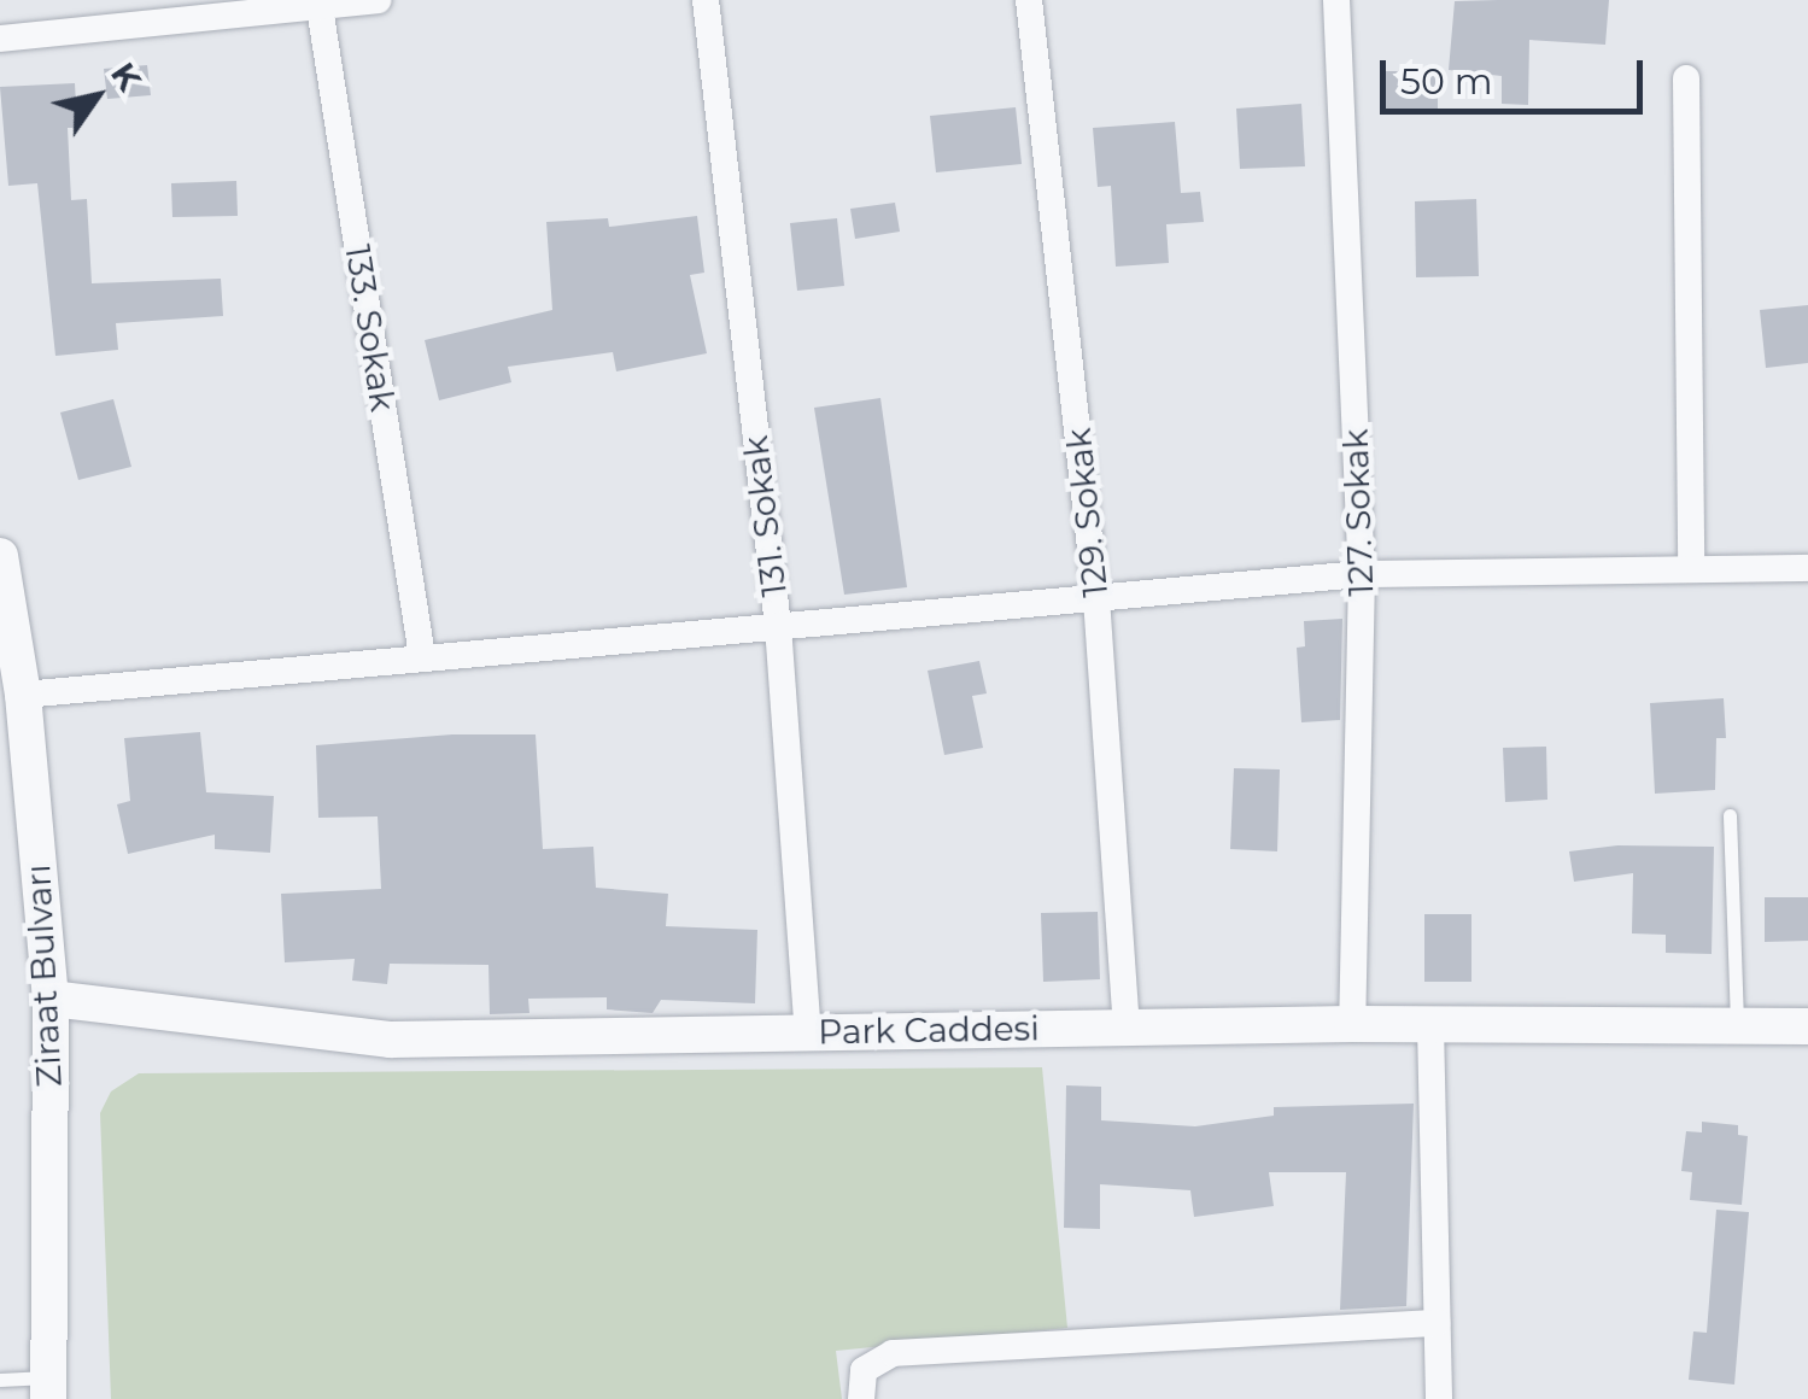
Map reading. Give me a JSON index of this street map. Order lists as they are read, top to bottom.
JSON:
{
  "streets": {
    "street": [
      "133. Sokak",
      "129. Sokak",
      "127. Sokak",
      "131. Sokak",
      "Ziraat Bulvarı",
      "Park Caddesi"
    ]
  },
  "crossings": [
    ["129. Sokak", "Park Caddesi"],
    ["127. Sokak", "Park Caddesi"],
    ["131. Sokak", "Park Caddesi"],
    ["Ziraat Bulvarı", "Park Caddesi"]
  ],
  "scale_bar": "50 m",
  "north": "top right"
}
